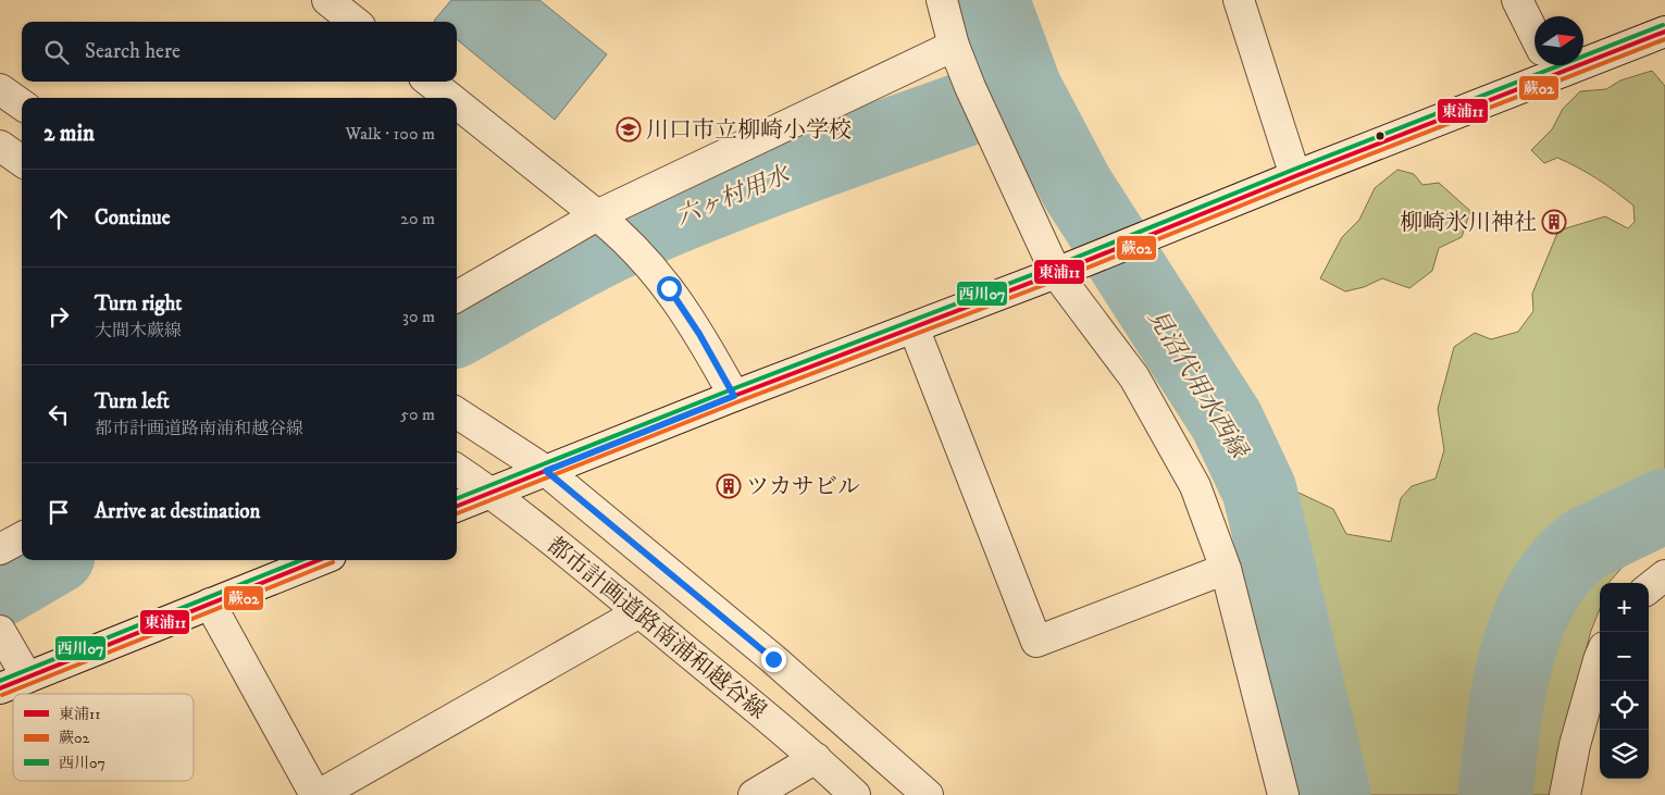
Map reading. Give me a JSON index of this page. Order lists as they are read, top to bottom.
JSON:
{
  "streets": {
    "street": ["都市計画道路南浦和越谷線"]
  },
  "water": ["六ヶ村用水", "見沼代用水西縁"],
  "places": {
    "school or university": ["川口市立柳崎小学校"],
    "building": ["柳崎氷川神社", "ツカサビル"]
  },
  "lines": ["transit line 西川07", "transit line 東浦11", "transit line 蕨02"],
  "legend": ["東浦11", "蕨02", "西川07"],
  "north": "right",
  "page": {
    "search": "Search here",
    "heading": ["2 min", "Walk · 100 m"],
    "list": [
      ["Continue", "20 m"],
      ["Turn right", "大間木蕨線", "30 m"],
      ["Turn left", "都市計画道路南浦和越谷線", "50 m"],
      "Arrive at destination"
    ],
    "map_buttons": ["+", "−"]
  }
}
